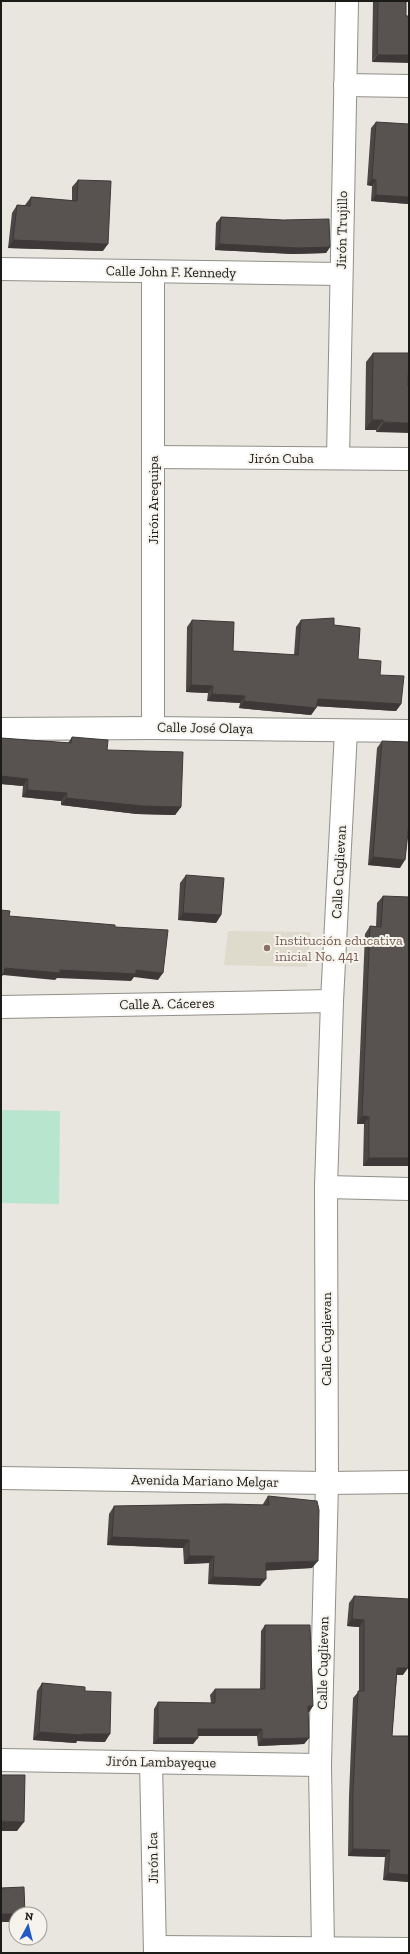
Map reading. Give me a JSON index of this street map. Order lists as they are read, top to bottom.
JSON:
{
  "streets": {
    "street": [
      "Jirón Trujillo",
      "Calle John F. Kennedy",
      "Jirón Cuba",
      "Jirón Arequipa",
      "Calle José Olaya",
      "Calle Cuglievan",
      "Calle A. Cáceres",
      "Avenida Mariano Melgar",
      "Jirón Lambayeque",
      "Jirón Ica"
    ]
  },
  "crossings": [
    ["Jirón Trujillo", "Calle John F. Kennedy"],
    ["Jirón Trujillo", "Jirón Cuba"],
    ["Calle John F. Kennedy", "Jirón Arequipa"],
    ["Jirón Cuba", "Jirón Arequipa"],
    ["Jirón Arequipa", "Calle José Olaya"],
    ["Calle José Olaya", "Calle Cuglievan"],
    ["Calle Cuglievan", "Calle A. Cáceres"],
    ["Calle Cuglievan", "Avenida Mariano Melgar"],
    ["Calle Cuglievan", "Jirón Lambayeque"],
    ["Jirón Lambayeque", "Jirón Ica"]
  ],
  "places": ["Institución educativa inicial No. 441"],
  "north": "top"
}
